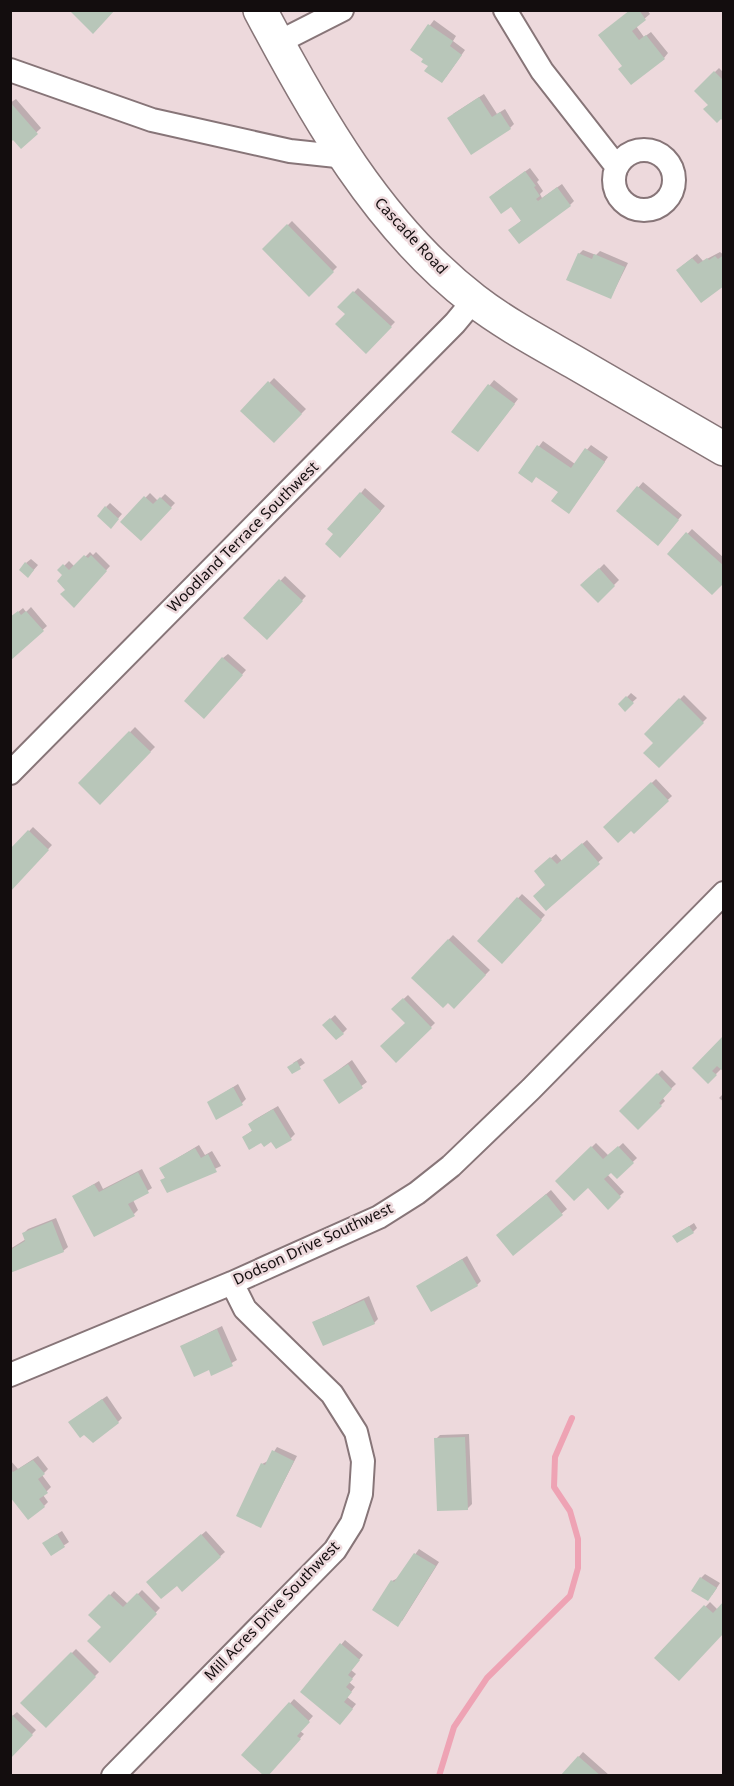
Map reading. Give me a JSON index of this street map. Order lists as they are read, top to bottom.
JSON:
{
  "streets": {
    "main road": ["Cascade Road"],
    "street": ["Woodland Terrace Southwest", "Dodson Drive Southwest", "Mill Acres Drive Southwest"]
  },
  "crossings": [
    ["Cascade Road", "Woodland Terrace Southwest"],
    ["Dodson Drive Southwest", "Mill Acres Drive Southwest"]
  ]
}
